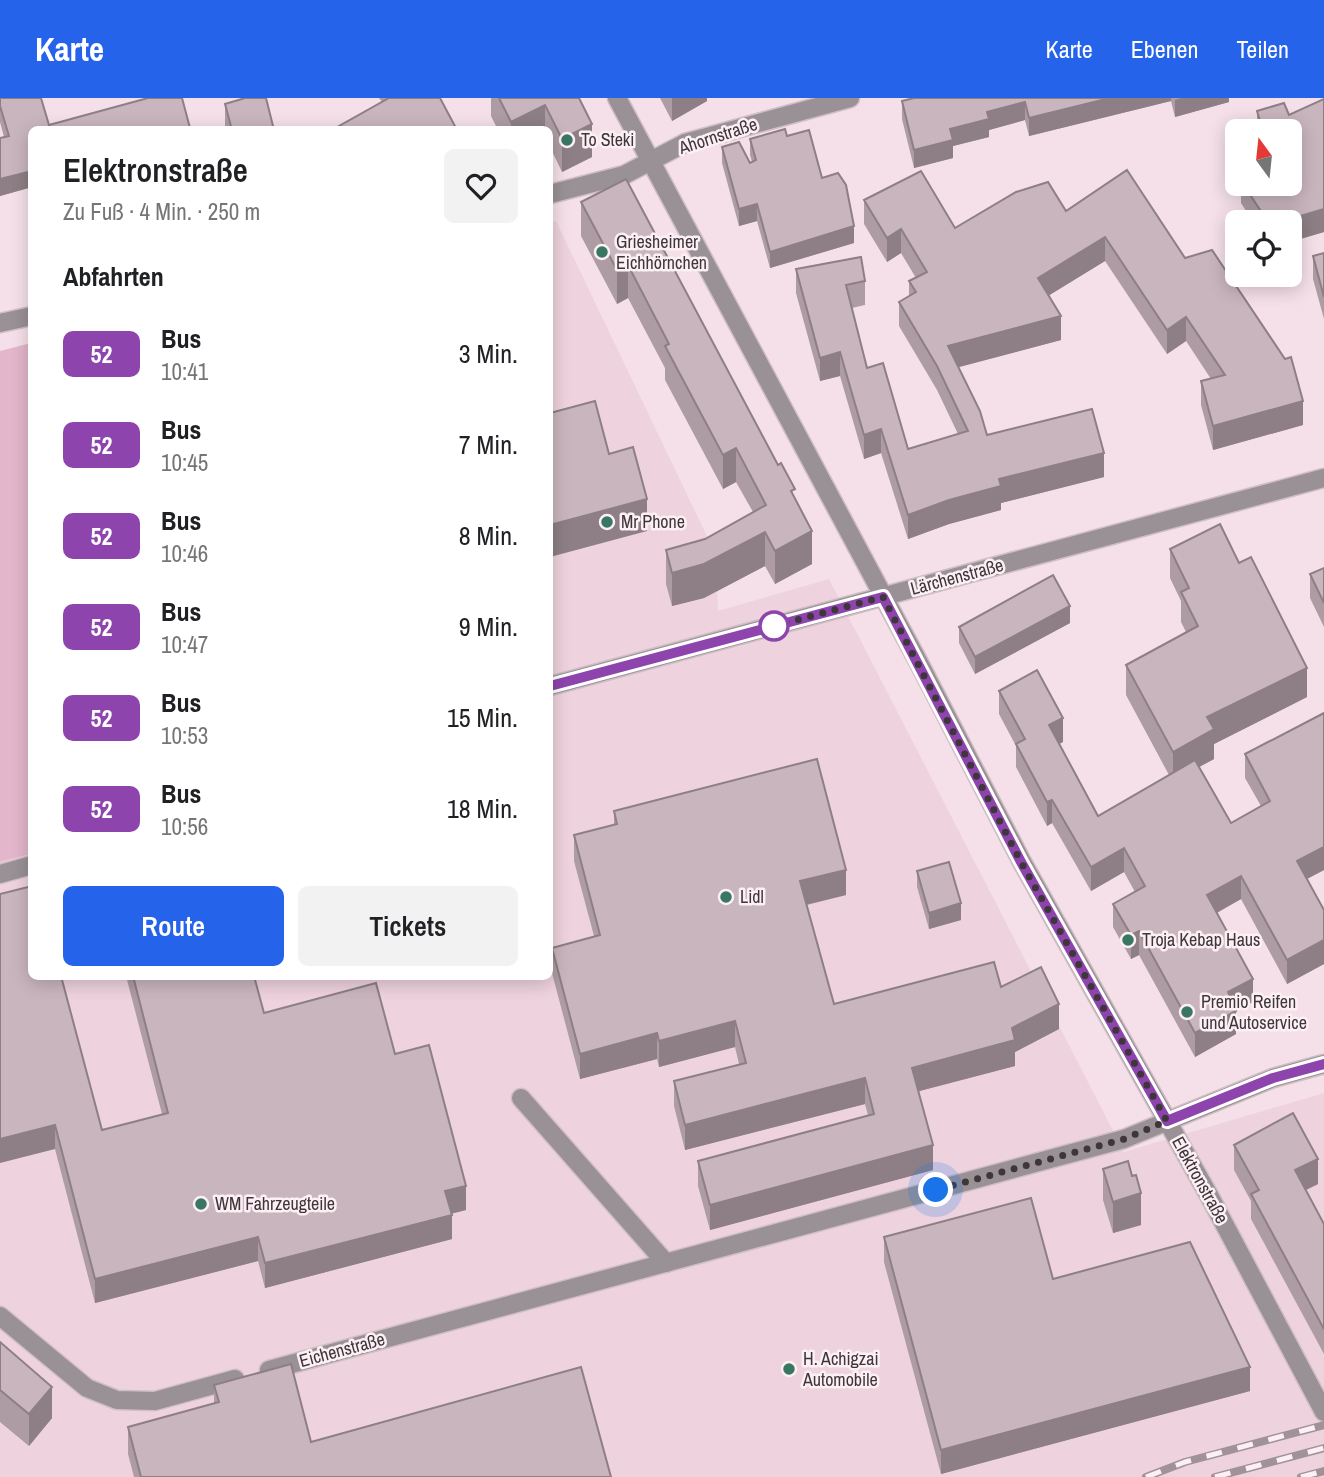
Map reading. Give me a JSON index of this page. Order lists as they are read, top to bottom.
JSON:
{
  "streets": {
    "street": [
      "Ahornstraße",
      "Lärchenstraße",
      "Elektronstraße",
      "Eichenstraße"
    ]
  },
  "crossings": [
    ["Ahornstraße", "Elektronstraße"],
    ["Lärchenstraße", "Elektronstraße"],
    ["Elektronstraße", "Eichenstraße"]
  ],
  "places": [
    "To Steki",
    "Griesheimer Eichhörnchen",
    "Mr Phone",
    "Lidl",
    "Troja Kebap Haus",
    "Premio Reifen und Autoservice",
    "WM Fahrzeugteile",
    "H. Achigzai Automobile"
  ],
  "lines": ["bus line 52"],
  "north": "top",
  "page": {
    "header": "Karte",
    "nav": ["Karte", "Ebenen", "Teilen"],
    "heading": [
      ["Elektronstraße", "Zu Fuß · 4 Min. · 250 m"],
      "Abfahrten"
    ],
    "list": [
      {
        "mark": "52",
        "name": "Bus",
        "note": "10:41",
        "value": "3 Min."
      },
      {
        "mark": "52",
        "name": "Bus",
        "note": "10:45",
        "value": "7 Min."
      },
      {
        "mark": "52",
        "name": "Bus",
        "note": "10:46",
        "value": "8 Min."
      },
      {
        "mark": "52",
        "name": "Bus",
        "note": "10:47",
        "value": "9 Min."
      },
      {
        "mark": "52",
        "name": "Bus",
        "note": "10:53",
        "value": "15 Min."
      },
      {
        "mark": "52",
        "name": "Bus",
        "note": "10:56",
        "value": "18 Min."
      }
    ],
    "buttons": ["Route", "Tickets"]
  }
}
